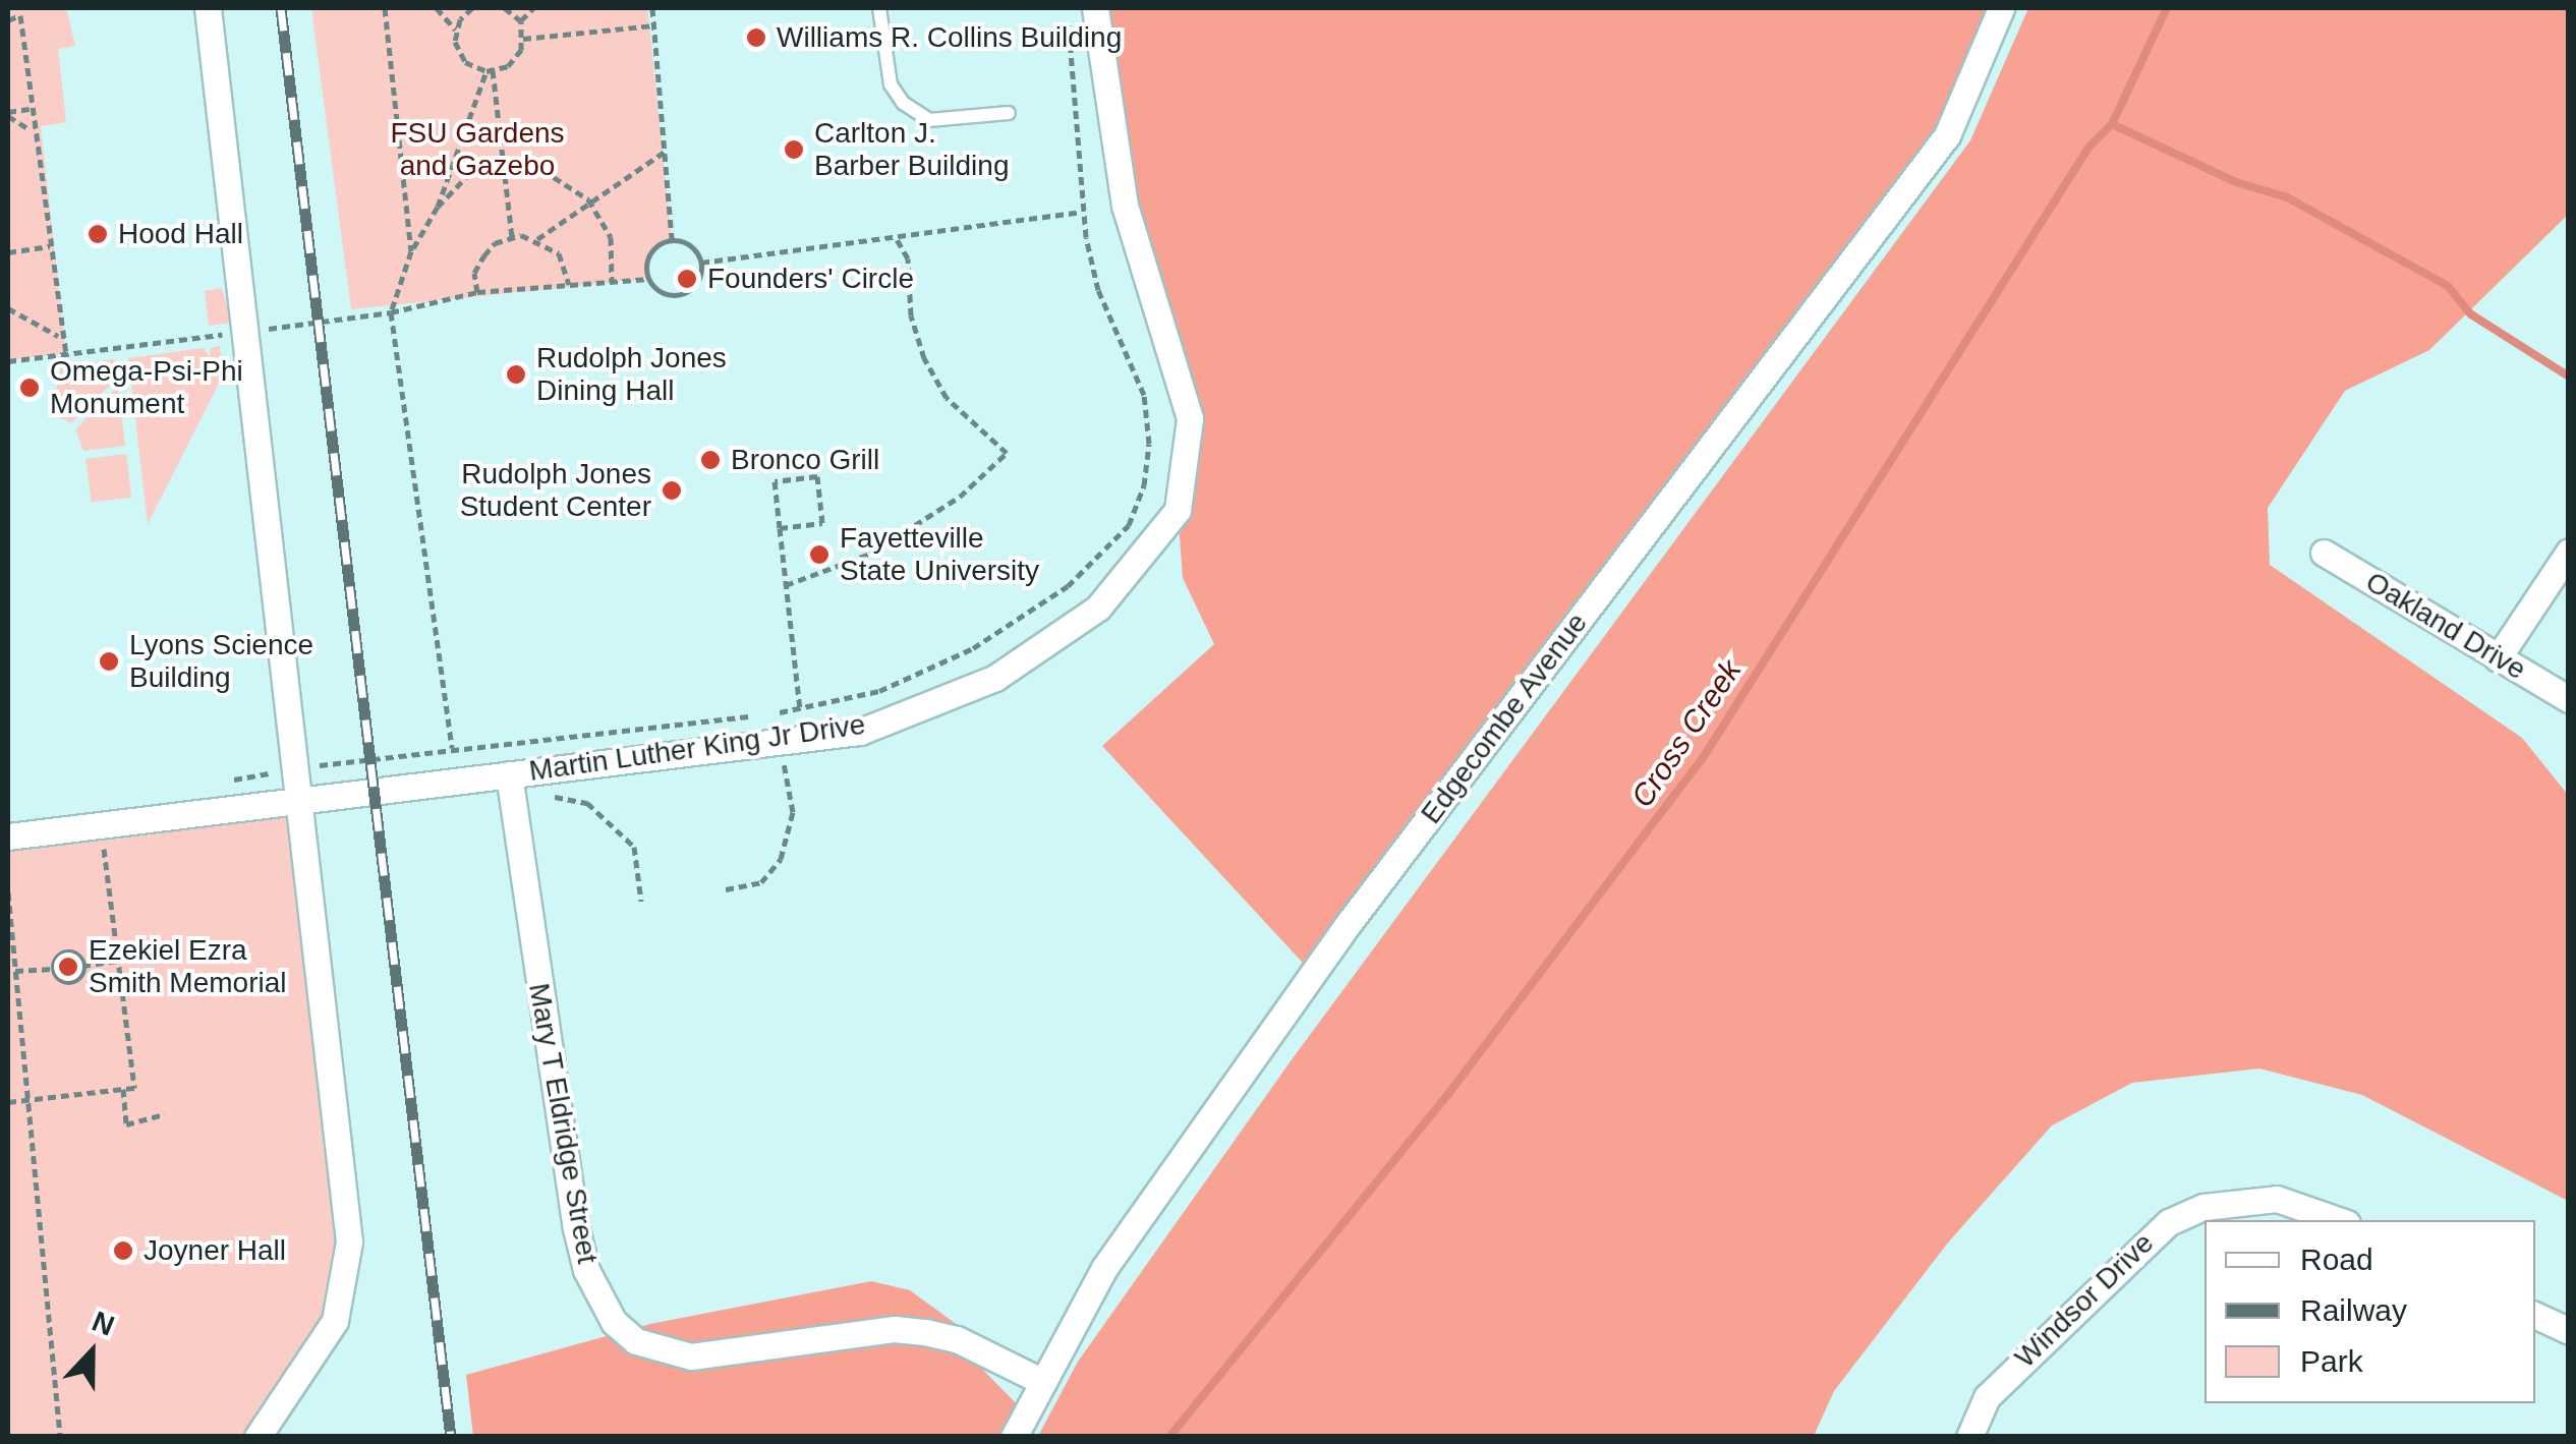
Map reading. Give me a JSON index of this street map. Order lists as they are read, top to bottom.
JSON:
{
  "streets": {
    "street": [
      "Oakland Drive",
      "Edgecombe Avenue",
      "Martin Luther King Jr Drive",
      "Mary T Eldridge Street",
      "Windsor Drive"
    ]
  },
  "crossings": [
    ["Edgecombe Avenue", "Mary T Eldridge Street"],
    ["Martin Luther King Jr Drive", "Mary T Eldridge Street"]
  ],
  "water": ["Cross Creek"],
  "parks": ["FSU Gardens and Gazebo"],
  "places": [
    "Williams R. Collins Building",
    "Carlton J. Barber Building",
    "Hood Hall",
    "Founders' Circle",
    "Rudolph Jones Dining Hall",
    "Omega-Psi-Phi Monument",
    "Bronco Grill",
    "Rudolph Jones Student Center",
    "Fayetteville State University",
    "Lyons Science Building",
    "Ezekiel Ezra Smith Memorial",
    "Joyner Hall"
  ],
  "legend": ["Road", "Railway", "Park"],
  "north": "top"
}
